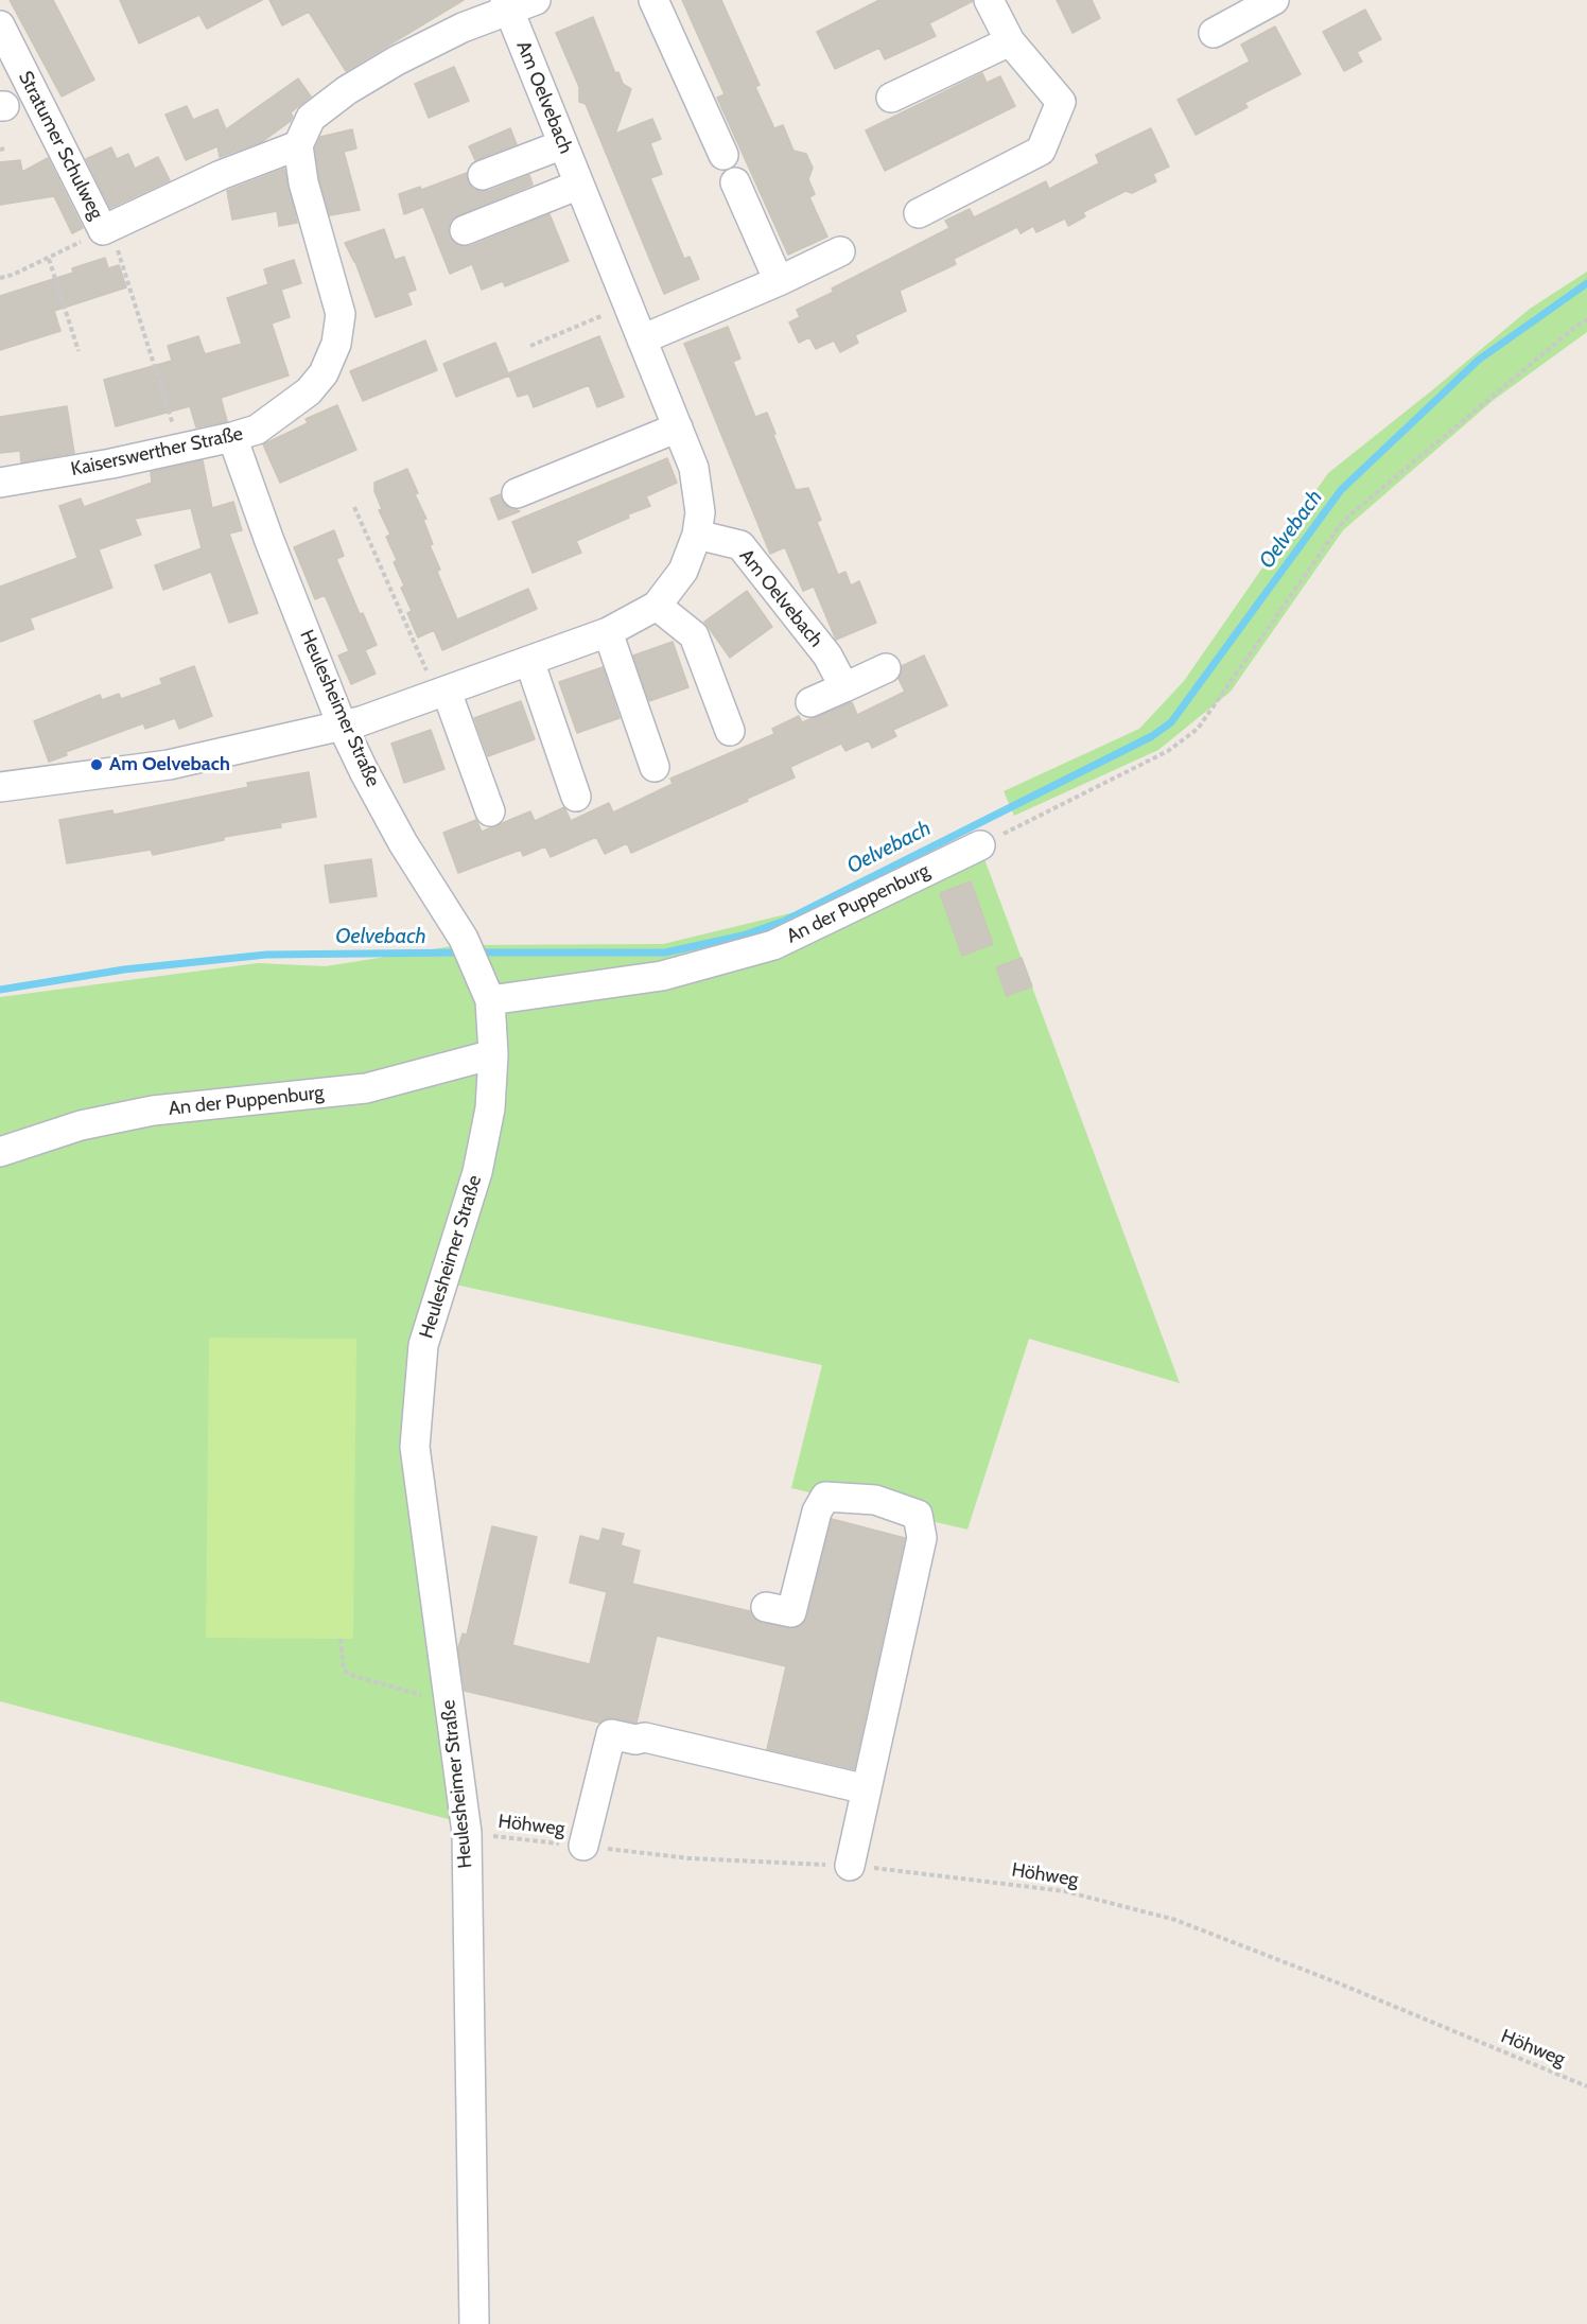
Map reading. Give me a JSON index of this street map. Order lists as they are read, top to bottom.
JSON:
{
  "streets": {
    "street": [
      "Am Oelvebach",
      "Stratumer Schulweg",
      "Kaiserswerther Straße",
      "Heulesheimer Straße",
      "An der Puppenburg"
    ],
    "path": ["Höhweg"]
  },
  "crossings": [
    ["Am Oelvebach", "Heulesheimer Straße"],
    ["Kaiserswerther Straße", "Heulesheimer Straße"],
    ["Heulesheimer Straße", "An der Puppenburg"],
    ["Heulesheimer Straße", "Höhweg"]
  ],
  "water": ["Oelvebach"],
  "places": ["Am Oelvebach"]
}
